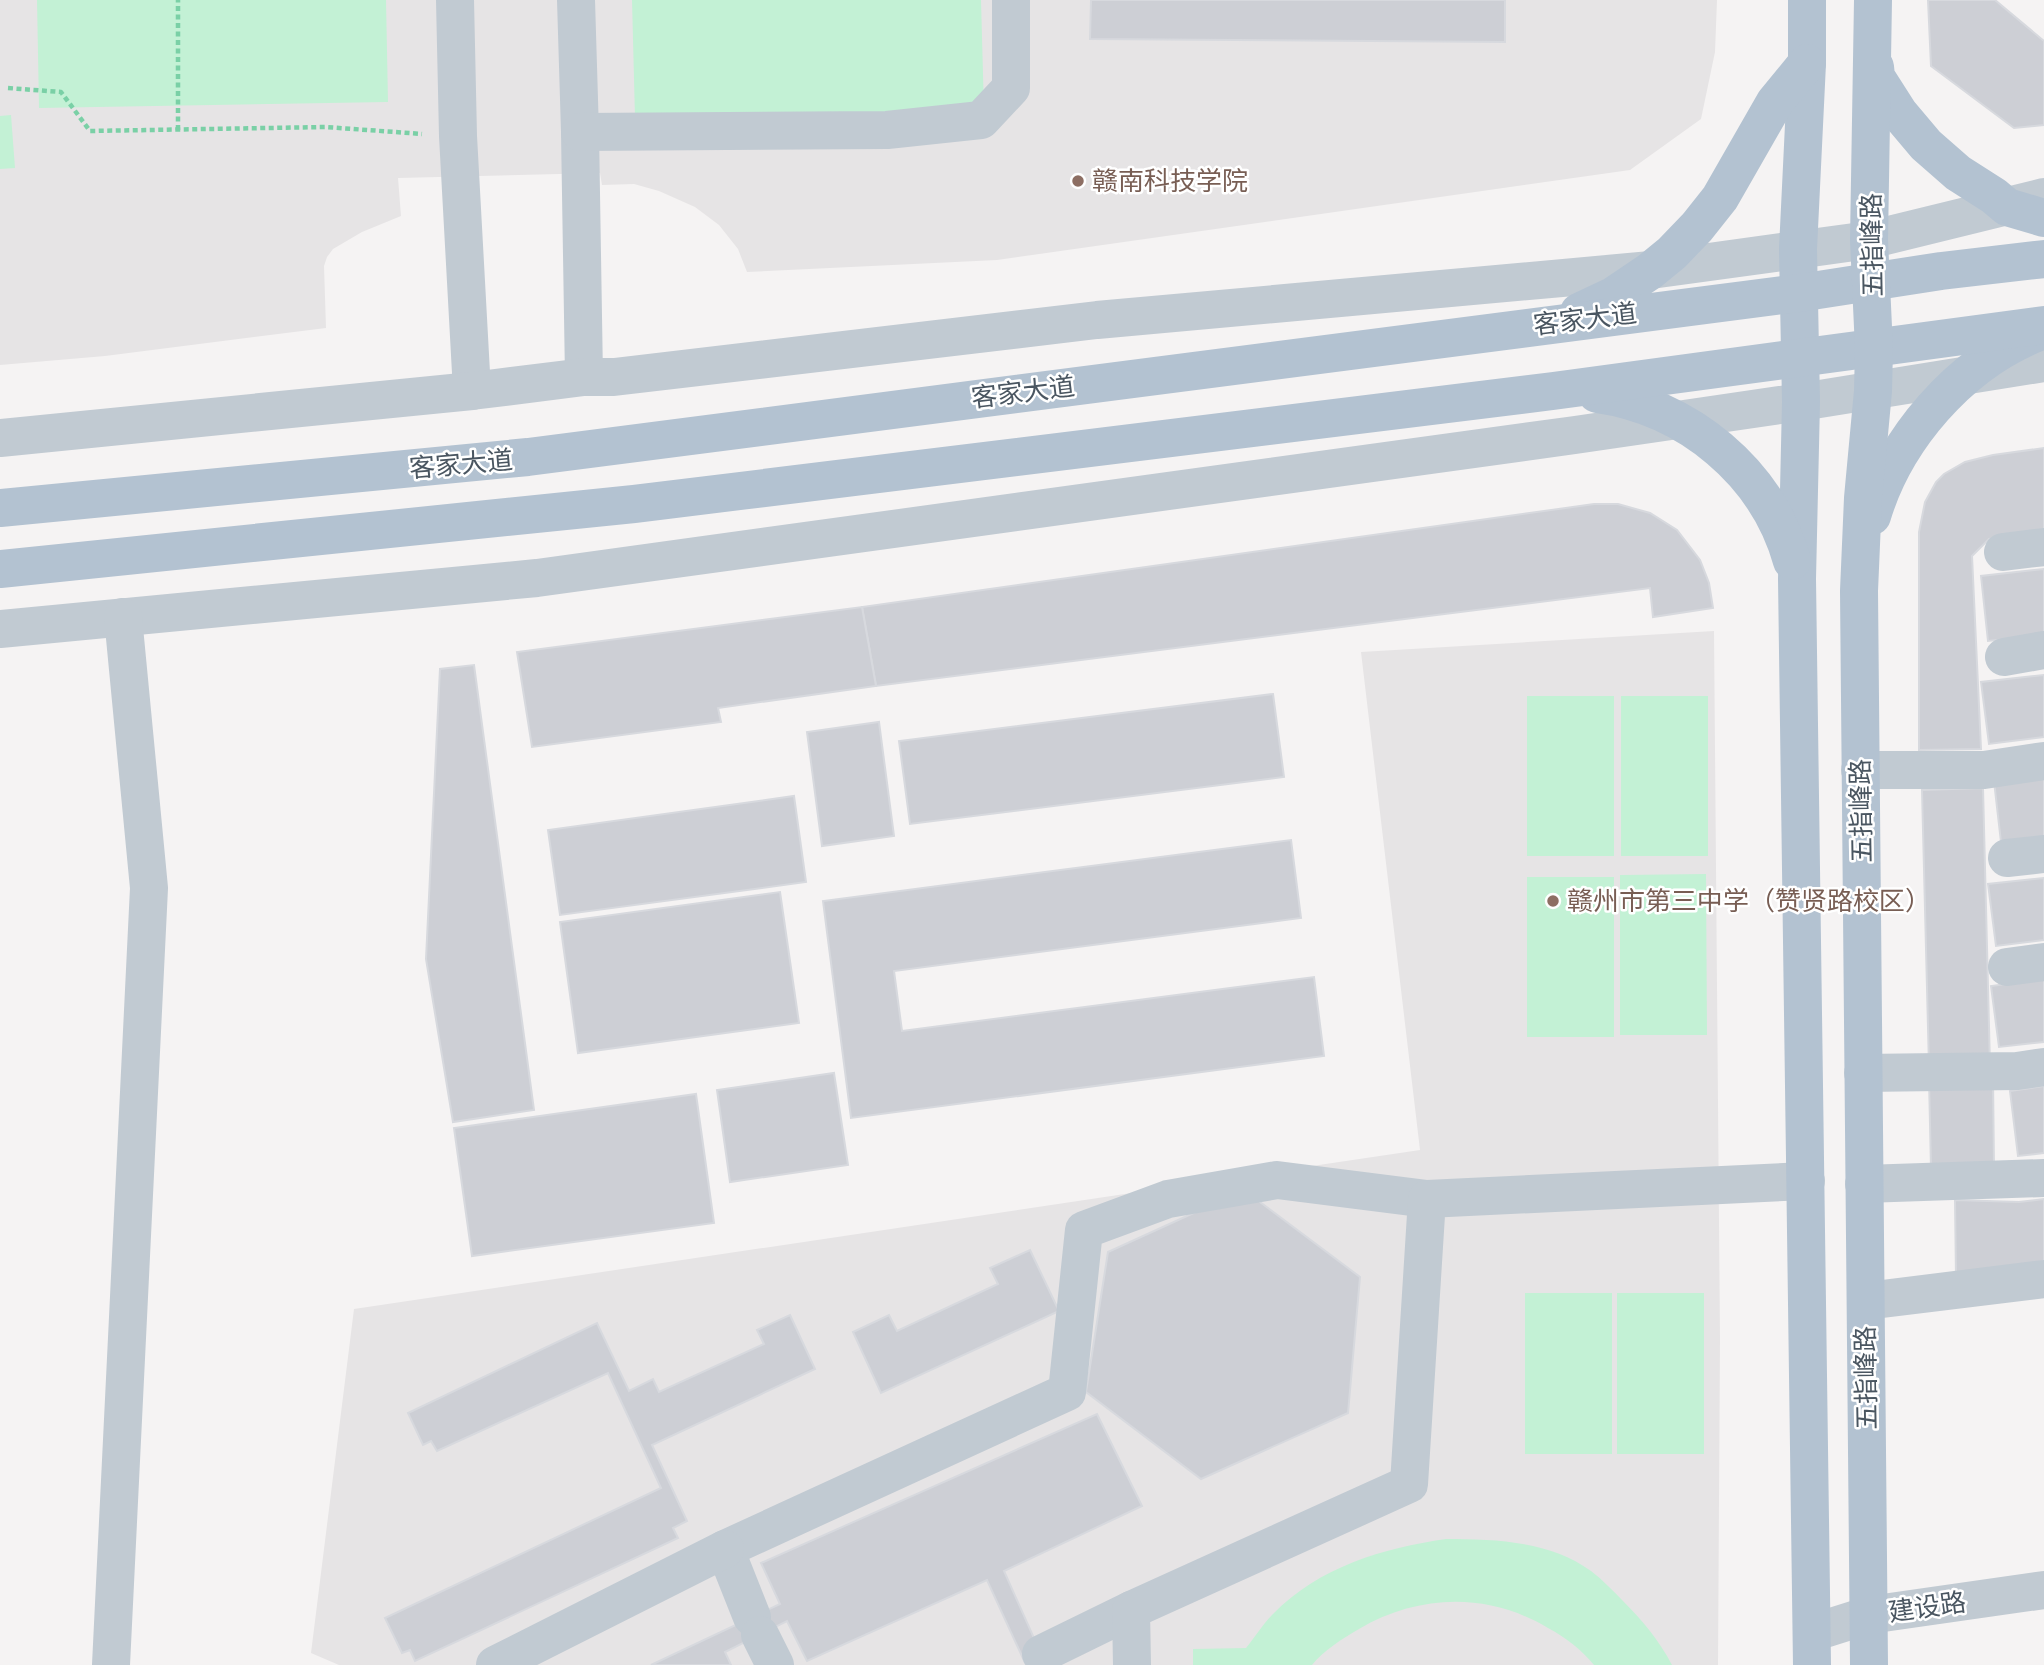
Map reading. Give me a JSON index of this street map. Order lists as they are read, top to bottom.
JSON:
{
  "streets": {
    "main road": ["五指峰路", "客家大道"],
    "street": ["建设路"]
  },
  "crossings": [
    ["五指峰路", "客家大道"],
    ["五指峰路", "建设路"]
  ],
  "places": ["赣南科技学院", "赣州市第三中学（赞贤路校区）"]
}
